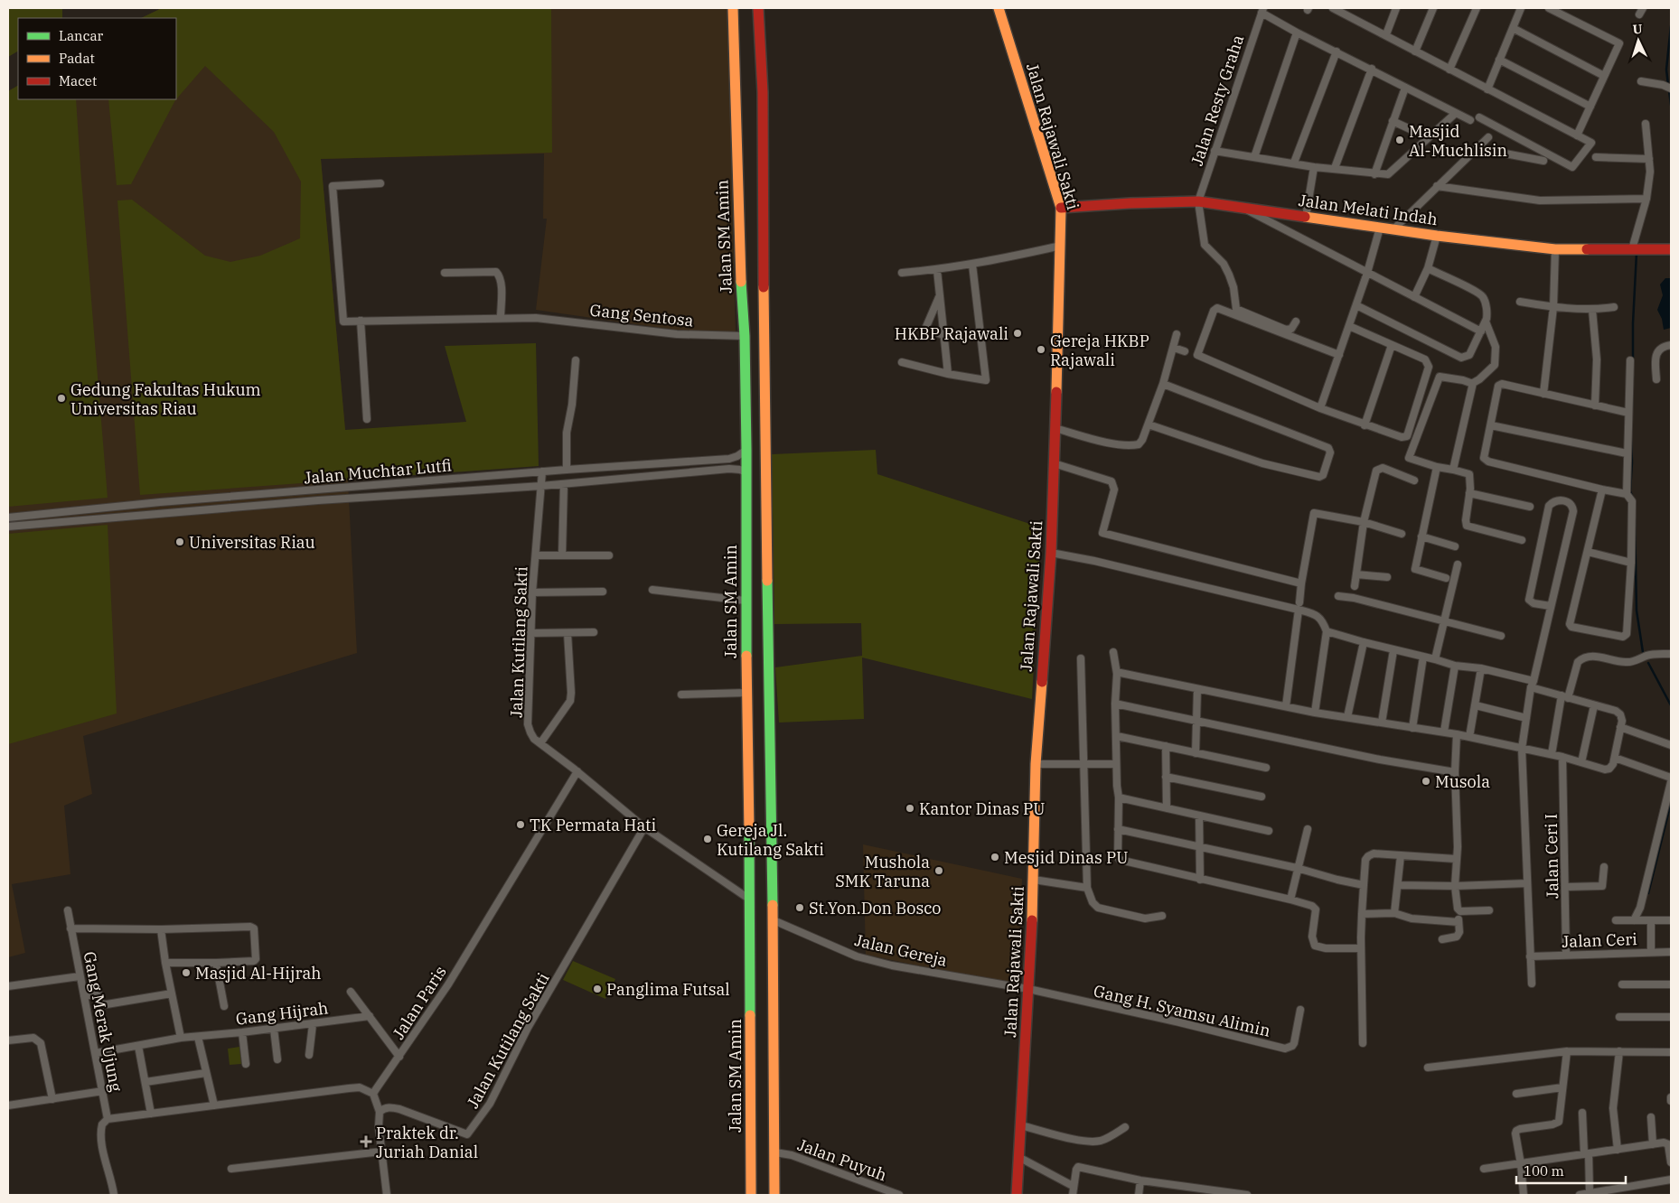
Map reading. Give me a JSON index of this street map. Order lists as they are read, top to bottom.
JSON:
{
  "streets": {
    "main road": ["Jalan Rajawali Sakti", "Jalan Melati Indah", "Jalan SM Amin"],
    "street": [
      "Jalan Resty Graha",
      "Gang Sentosa",
      "Jalan Muchtar Lutfi",
      "Jalan Kutilang Sakti",
      "Jalan Ceri I",
      "Jalan Ceri",
      "Jalan Gereja",
      "Jalan Paris",
      "Gang H. Syamsu Alimin",
      "Gang Hijrah",
      "Gang Merak Ujung",
      "Jalan Puyuh"
    ]
  },
  "crossings": [
    ["Jalan Resty Graha", "Jalan Melati Indah"],
    ["Jalan Rajawali Sakti", "Jalan Melati Indah"],
    ["Jalan Rajawali Sakti", "Jalan Gereja"],
    ["Jalan Rajawali Sakti", "Gang H. Syamsu Alimin"],
    ["Jalan SM Amin", "Gang Sentosa"],
    ["Jalan SM Amin", "Jalan Muchtar Lutfi"],
    ["Jalan SM Amin", "Jalan Kutilang Sakti"],
    ["Jalan Muchtar Lutfi", "Jalan Kutilang Sakti"],
    ["Jalan Kutilang Sakti", "Jalan Paris"],
    ["Jalan Ceri I", "Jalan Ceri"],
    ["Jalan Gereja", "Gang H. Syamsu Alimin"],
    ["Gang Hijrah", "Gang Merak Ujung"]
  ],
  "places": {
    "other": [
      "Masjid Al-Muchlisin",
      "HKBP Rajawali",
      "Gereja HKBP Rajawali",
      "Gedung Fakultas Hukum Universitas Riau",
      "Universitas Riau",
      "Musola",
      "Kantor Dinas PU",
      "TK Permata Hati",
      "Gereja Jl. Kutilang Sakti",
      "Mesjid Dinas PU",
      "Mushola SMK Taruna",
      "St.Yon.Don Bosco",
      "Masjid Al-Hijrah",
      "Panglima Futsal"
    ],
    "health": ["Praktek dr. Juriah Danial"]
  },
  "legend": ["Lancar", "Padat", "Macet"],
  "scale_bar": "100 m",
  "north": "top"
}
